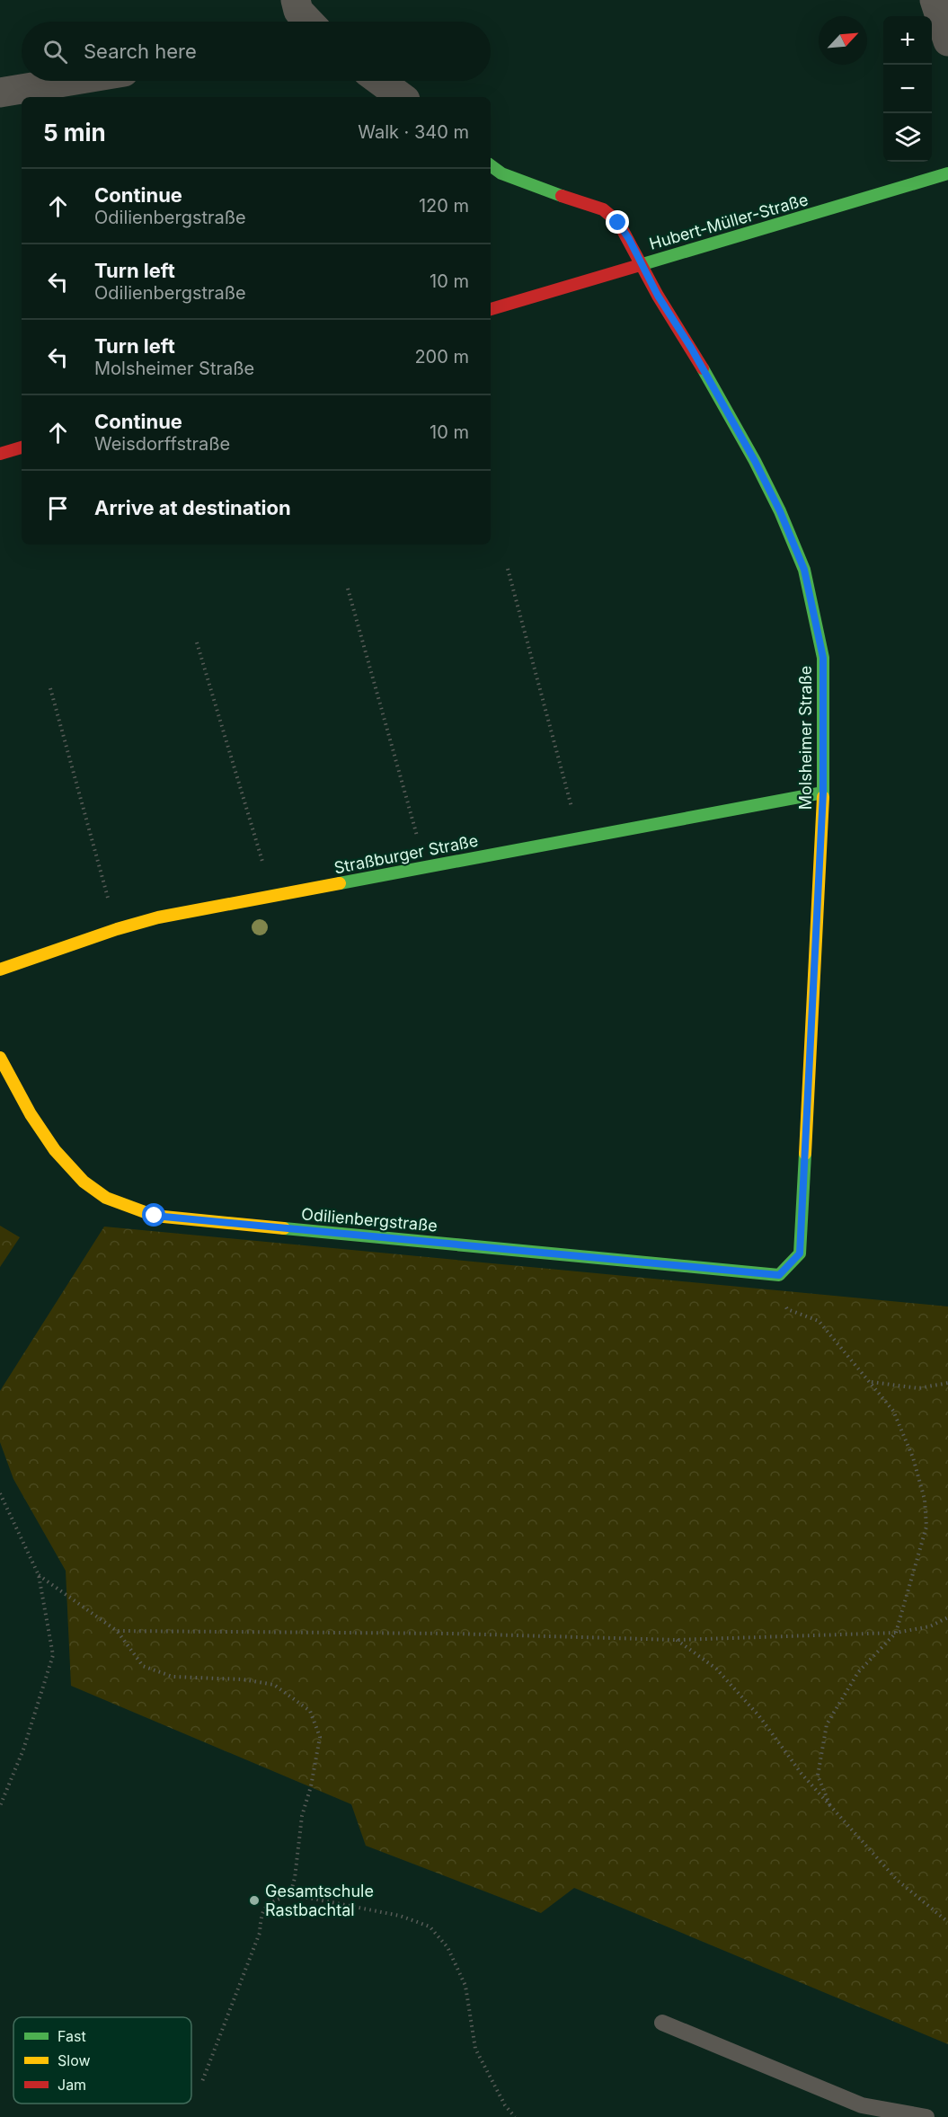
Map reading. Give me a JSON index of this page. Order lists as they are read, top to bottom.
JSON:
{
  "streets": {
    "street": [
      "Hubert-Müller-Straße",
      "Molsheimer Straße",
      "Straßburger Straße",
      "Odilienbergstraße"
    ]
  },
  "crossings": [
    ["Hubert-Müller-Straße", "Molsheimer Straße"],
    ["Molsheimer Straße", "Straßburger Straße"],
    ["Molsheimer Straße", "Odilienbergstraße"]
  ],
  "places": ["Gesamtschule Rastbachtal"],
  "legend": ["Fast", "Slow", "Jam"],
  "north": "top right",
  "page": {
    "map_buttons": ["+", "−"],
    "search": "Search here",
    "heading": ["5 min", "Walk · 340 m"],
    "list": [
      ["Continue", "Odilienbergstraße", "120 m"],
      ["Turn left", "Odilienbergstraße", "10 m"],
      ["Turn left", "Molsheimer Straße", "200 m"],
      ["Continue", "Weisdorffstraße", "10 m"],
      "Arrive at destination"
    ]
  }
}
